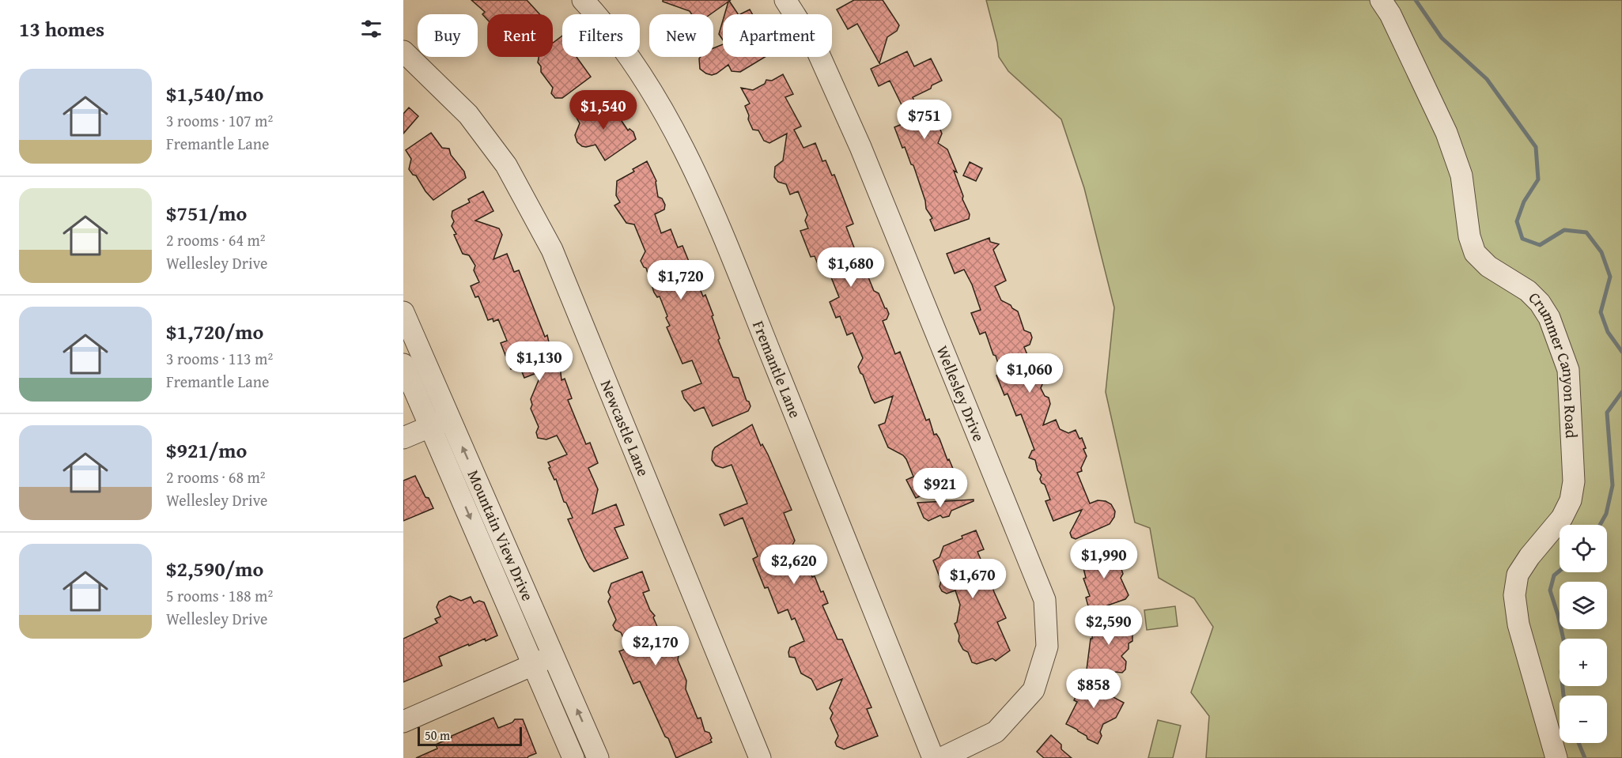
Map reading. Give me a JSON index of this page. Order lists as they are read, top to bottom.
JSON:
{
  "streets": {
    "street": [
      "Crummer Canyon Road",
      "Fremantle Lane",
      "Wellesley Drive",
      "Newcastle Lane",
      "Mountain View Drive"
    ]
  },
  "scale_bar": "50 m",
  "page": {
    "heading": "13 homes",
    "chip": [
      "Buy",
      "Rent",
      "Filters",
      "New",
      "Apartment"
    ],
    "list": [
      {
        "name": "$1,540/mo",
        "note": "3 rooms · 107 m² · Fremantle Lane"
      },
      {
        "name": "$751/mo",
        "note": "2 rooms · 64 m² · Wellesley Drive"
      },
      {
        "name": "$1,720/mo",
        "note": "3 rooms · 113 m² · Fremantle Lane"
      },
      {
        "name": "$921/mo",
        "note": "2 rooms · 68 m² · Wellesley Drive"
      },
      {
        "name": "$2,590/mo",
        "note": "5 rooms · 188 m² · Wellesley Drive"
      }
    ],
    "price": [
      "$1,540",
      "$751",
      "$1,680",
      "$1,720",
      "$1,130",
      "$1,060",
      "$921",
      "$1,990",
      "$2,620",
      "$1,670",
      "$2,590",
      "$2,170",
      "$858"
    ],
    "map_buttons": ["+", "−"],
    "scale": "50 m"
  }
}
